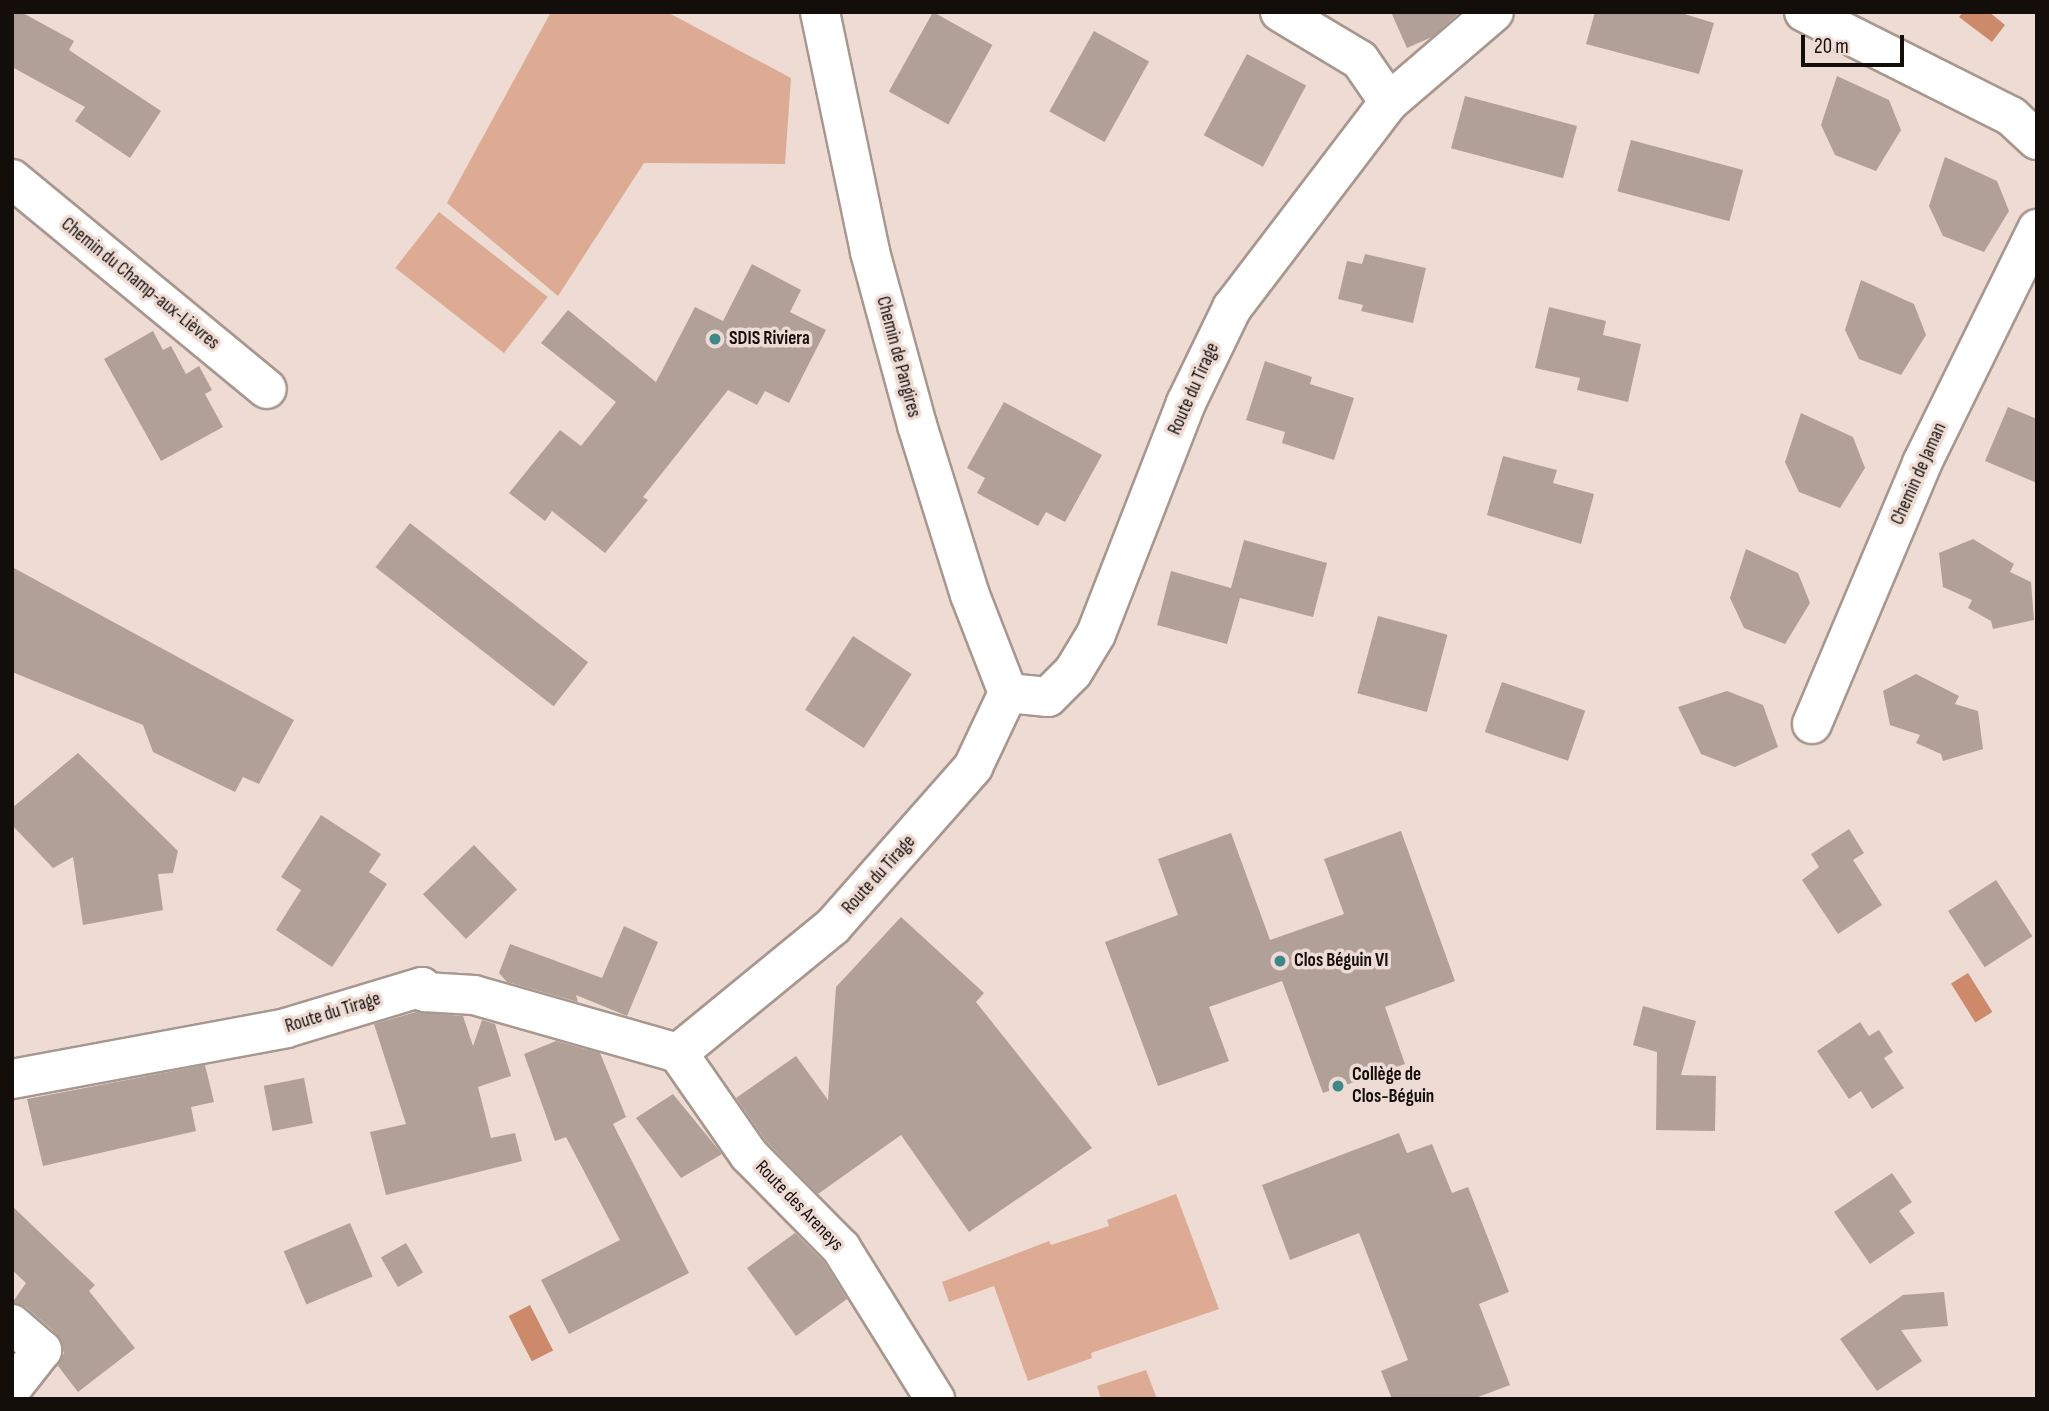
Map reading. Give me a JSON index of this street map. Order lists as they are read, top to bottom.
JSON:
{
  "streets": {
    "street": [
      "Chemin du Champ-aux-Lièvres",
      "Chemin de Pangires",
      "Route du Tirage",
      "Chemin de Jaman",
      "Route des Areneys"
    ]
  },
  "crossings": [
    ["Chemin de Pangires", "Route du Tirage"],
    ["Route du Tirage", "Route des Areneys"]
  ],
  "places": ["SDIS Riviera", "Clos Béguin VI", "Collège de Clos-Béguin"],
  "scale_bar": "20 m"
}
